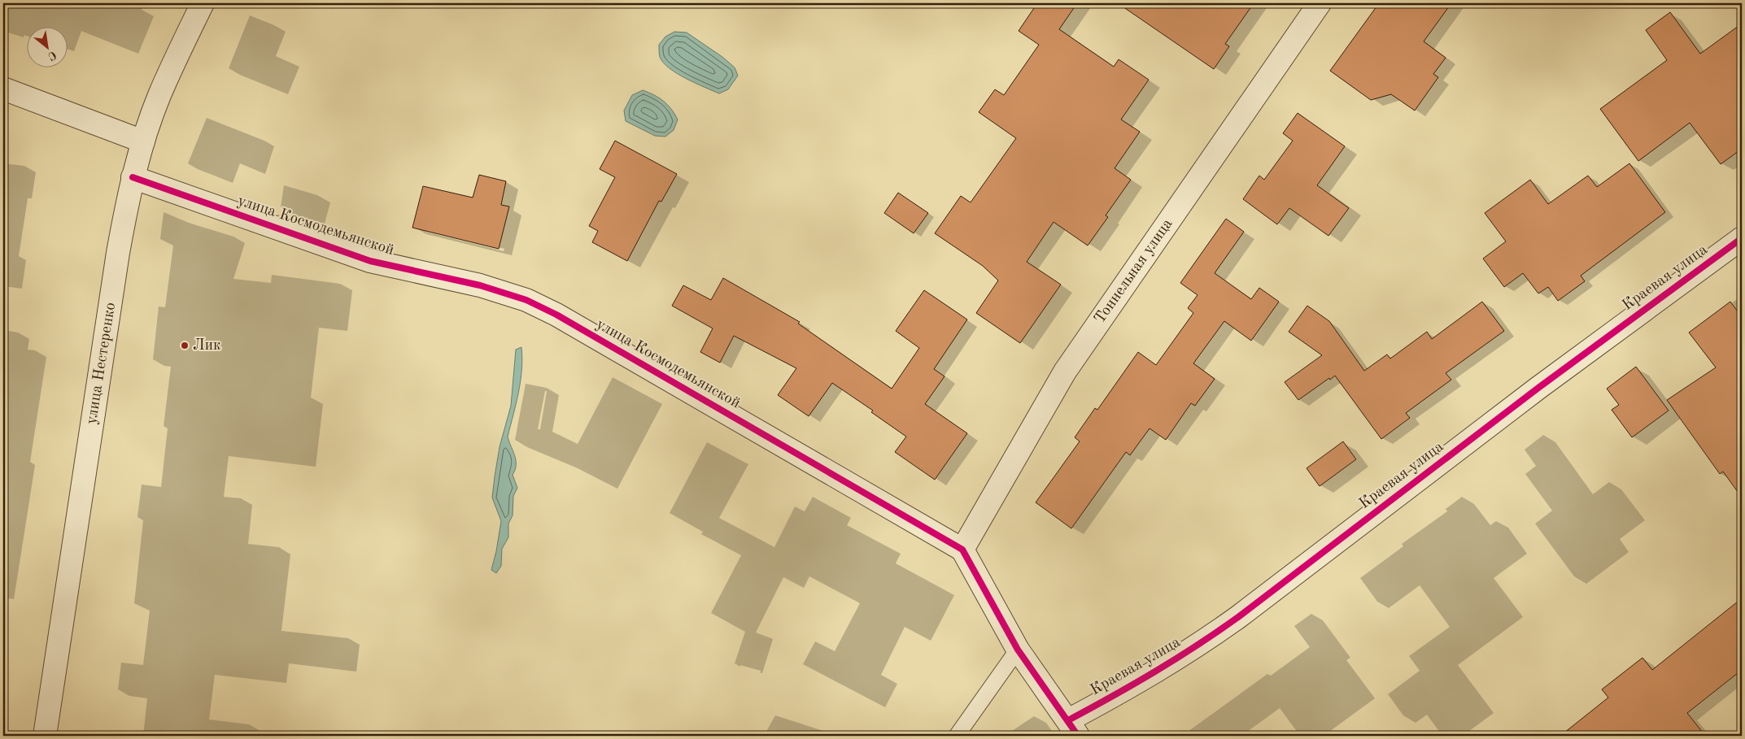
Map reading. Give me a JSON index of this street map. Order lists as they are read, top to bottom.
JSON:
{
  "streets": {
    "street": [
      "улица Космодемьянской",
      "Тоннельная улица",
      "Краевая улица",
      "улица Нестеренко"
    ]
  },
  "crossings": [
    ["улица Космодемьянской", "Тоннельная улица"],
    ["улица Космодемьянской", "улица Нестеренко"]
  ],
  "places": ["Лик"],
  "north": "bottom right"
}
